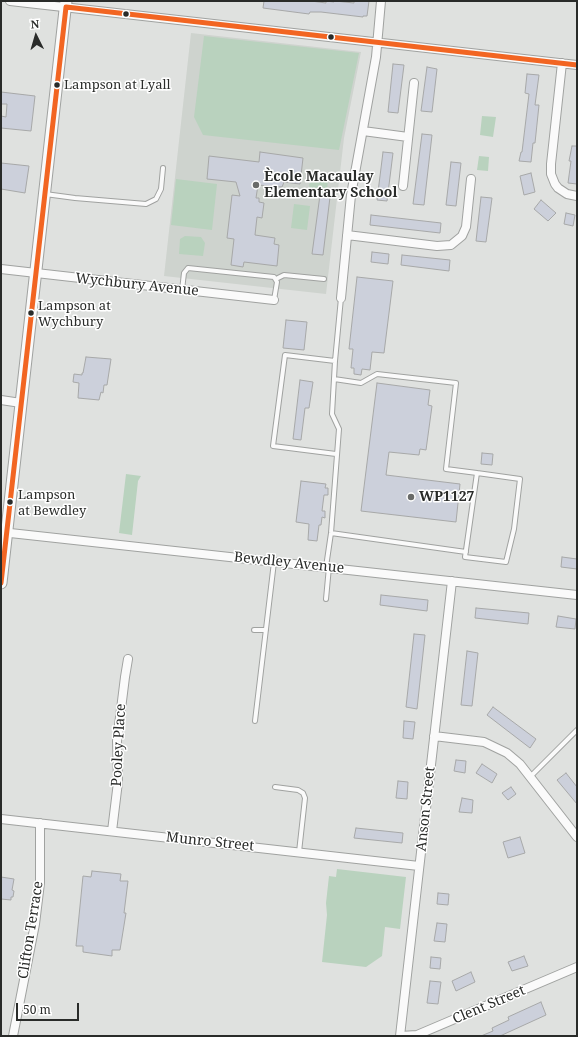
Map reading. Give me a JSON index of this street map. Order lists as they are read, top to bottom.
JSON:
{
  "streets": {
    "street": [
      "Wychbury Avenue",
      "Bewdley Avenue",
      "Pooley Place",
      "Anson Street",
      "Munro Street",
      "Clifton Terrace",
      "Clent Street"
    ]
  },
  "crossings": [
    ["Bewdley Avenue", "Anson Street"],
    ["Pooley Place", "Munro Street"],
    ["Anson Street", "Munro Street"],
    ["Anson Street", "Clent Street"],
    ["Munro Street", "Clifton Terrace"]
  ],
  "places": [
    "Lampson at Lyall",
    "Ècole Macaulay Elementary School",
    "Lampson at Wychbury",
    "WP1127",
    "Lampson at Bewdley"
  ],
  "scale_bar": "50 m",
  "north": "top"
}
